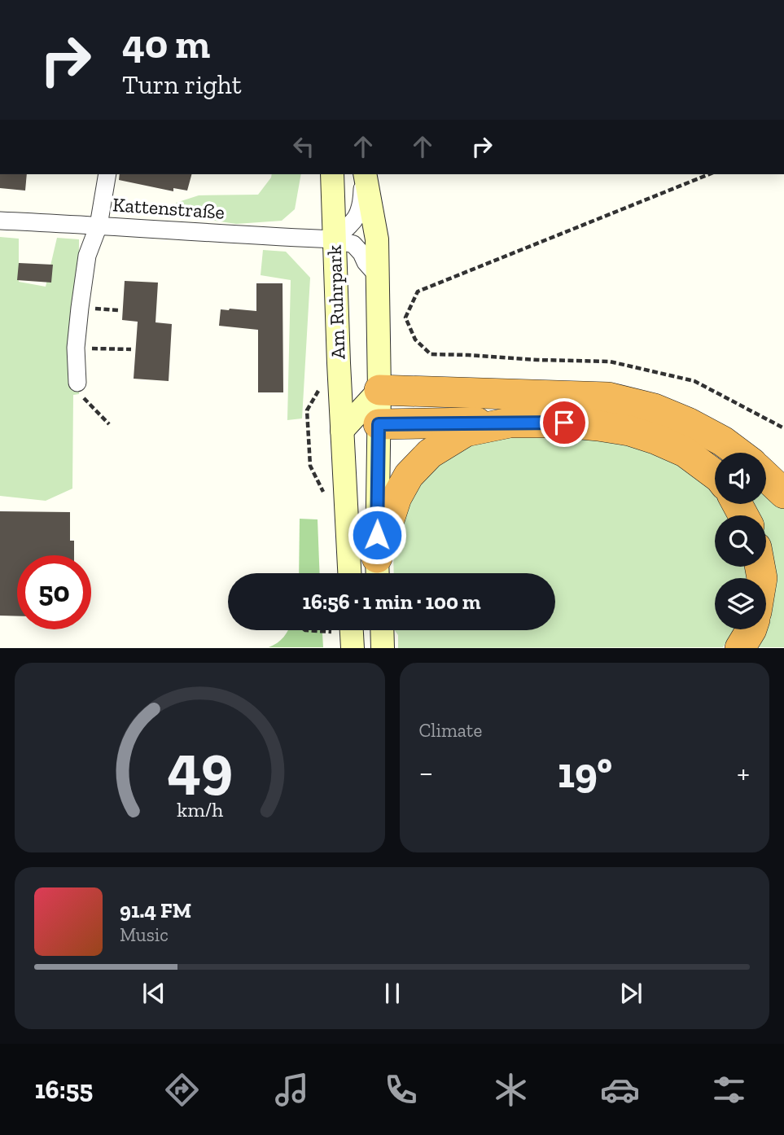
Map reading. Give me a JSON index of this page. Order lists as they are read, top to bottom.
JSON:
{
  "streets": {
    "main road": ["Am Ruhrpark"],
    "street": ["Kattenstraße"]
  },
  "crossings": [
    ["Kattenstraße", "Am Ruhrpark"]
  ],
  "page": {
    "turn": ["40 m", "Turn right"],
    "limit": "50",
    "trip": "16:56 · 1 min · 100 m",
    "tile": "Climate",
    "heat": ["−", "19°", "+"],
    "song": ["91.4 FM", "Music"],
    "tabs": "16:55",
    "gauge": ["49", "km/h"]
  }
}
